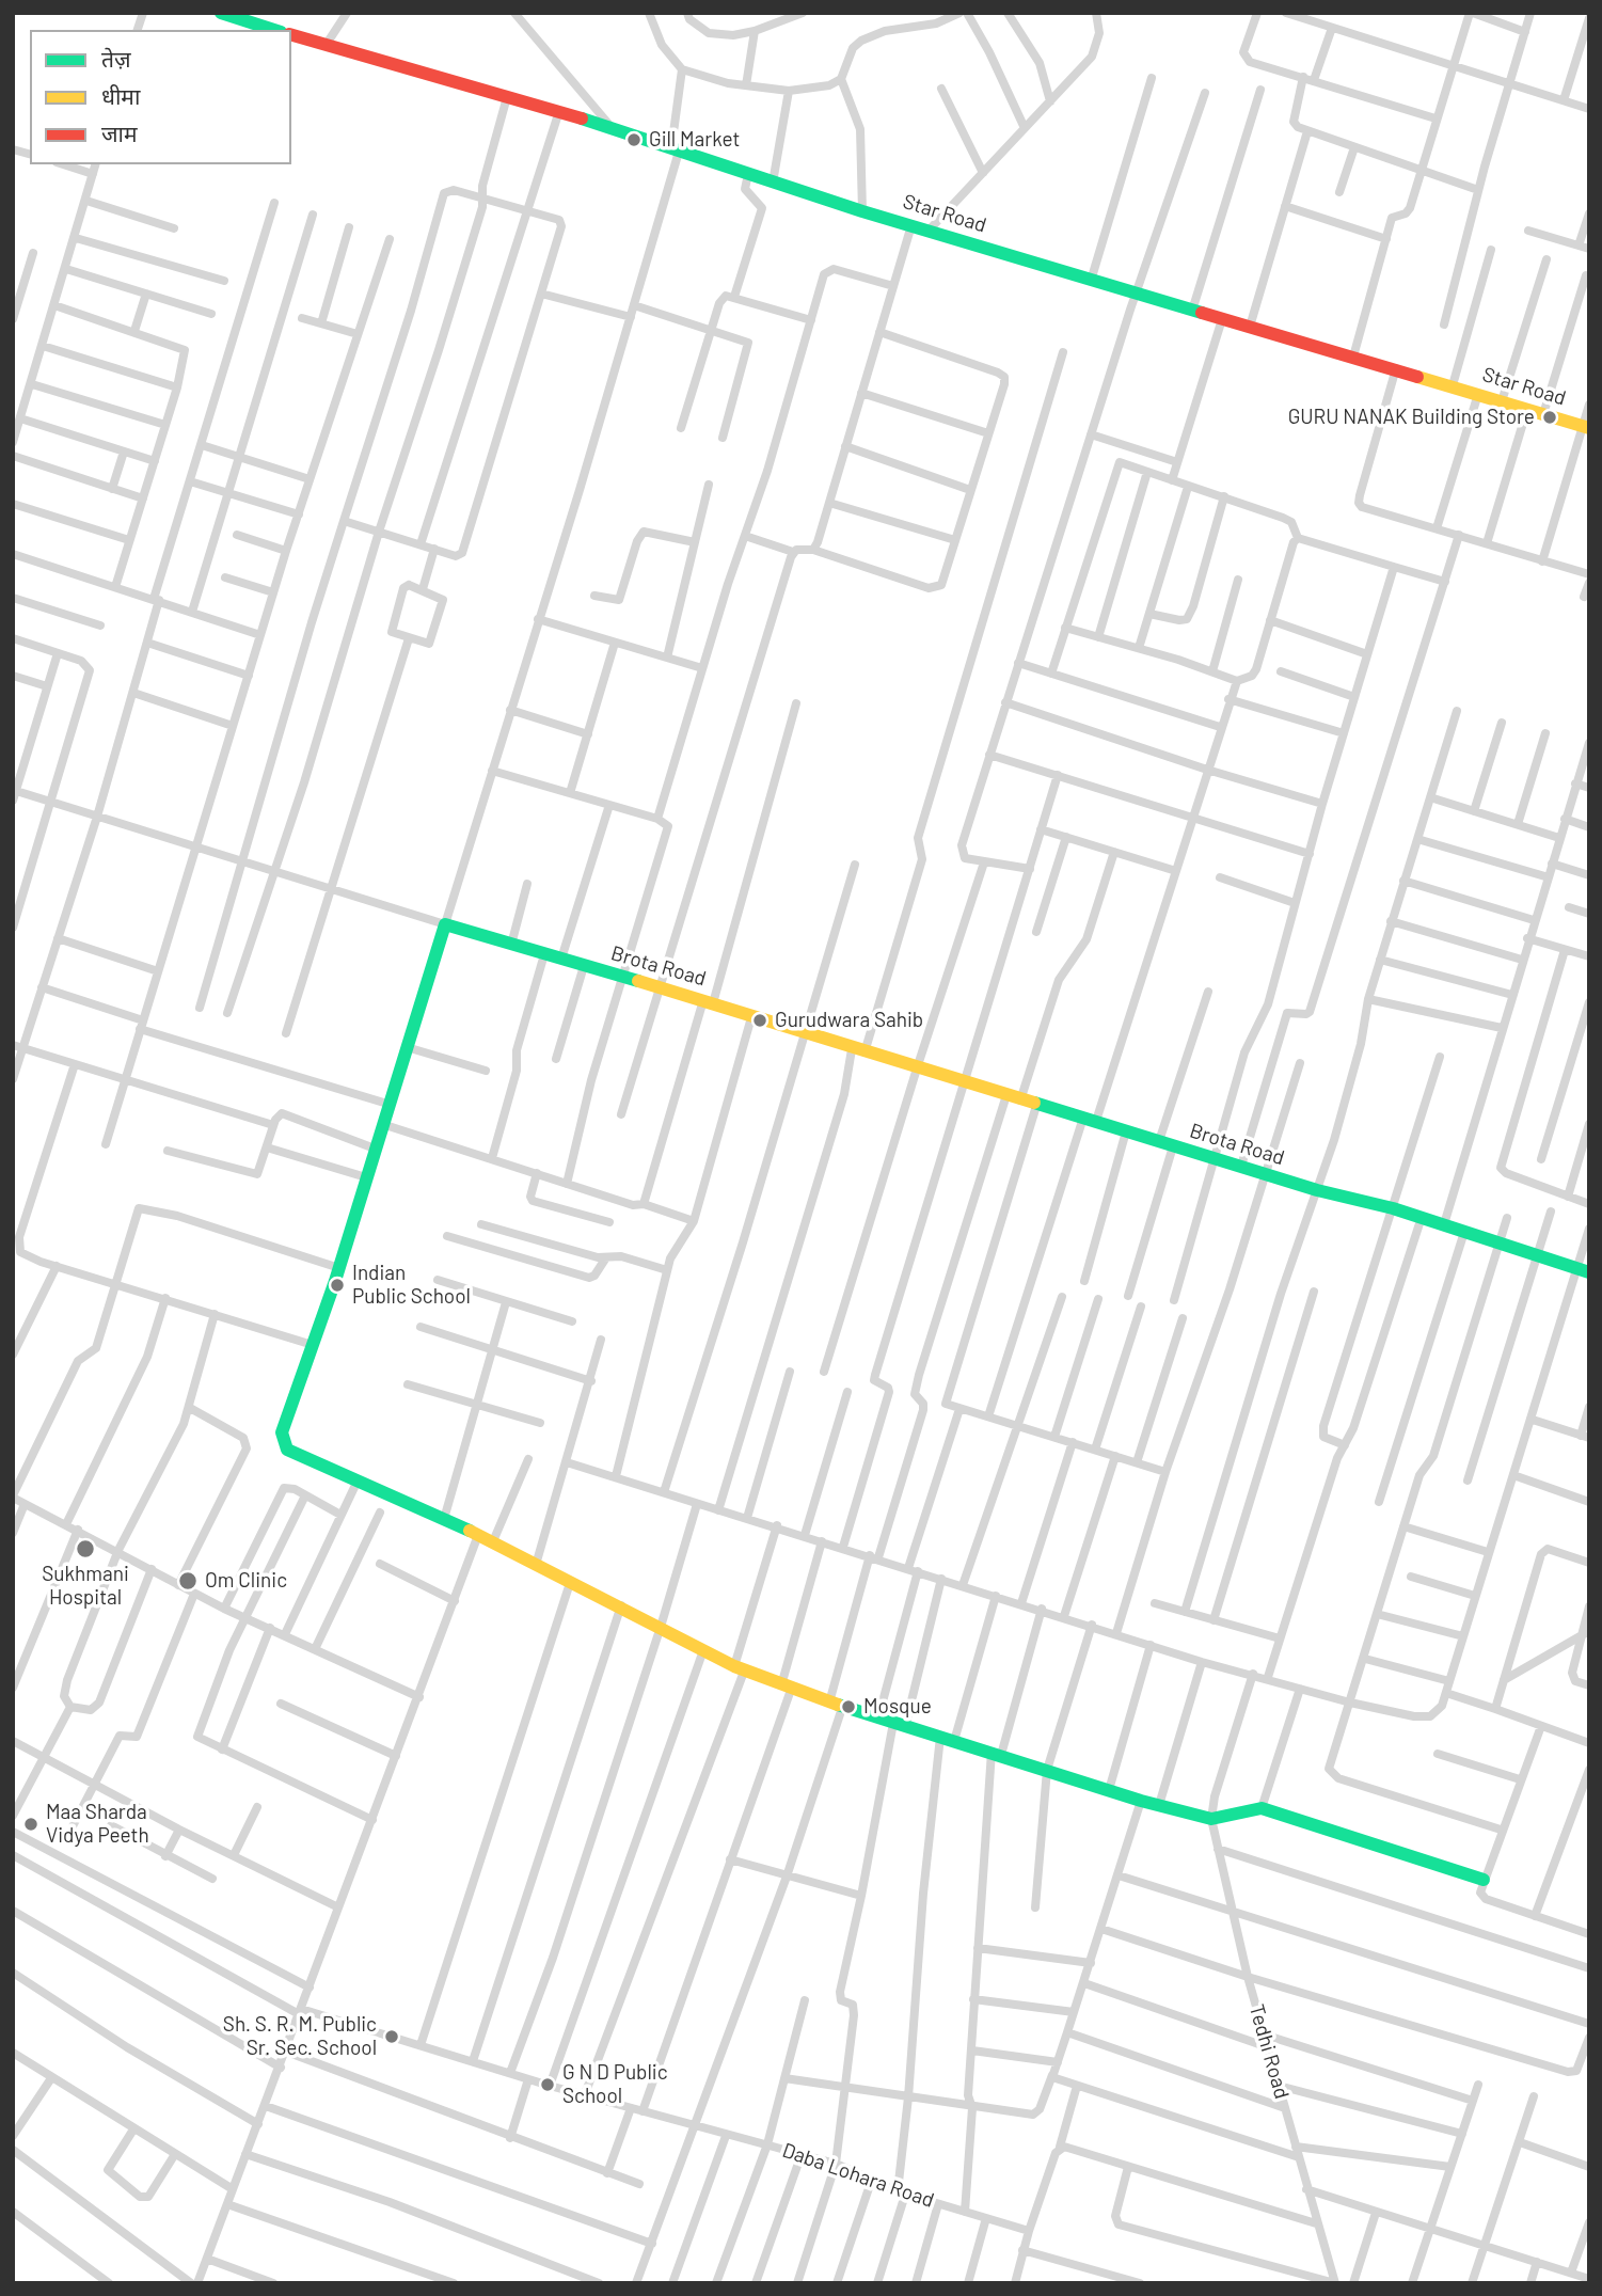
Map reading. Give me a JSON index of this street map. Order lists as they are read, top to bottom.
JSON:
{
  "streets": {
    "street": [
      "Star Road",
      "Brota Road",
      "Tedhi Road",
      "Daba Lohara Road"
    ]
  },
  "places": [
    "Gill Market",
    "GURU NANAK Building Store",
    "Gurudwara Sahib",
    "Indian Public School",
    "Sukhmani Hospital",
    "Om Clinic",
    "Mosque",
    "Maa Sharda Vidya Peeth",
    "Sh. S. R. M. Public Sr. Sec. School",
    "G N D Public School"
  ],
  "legend": ["तेज़", "धीमा", "जाम"]
}
